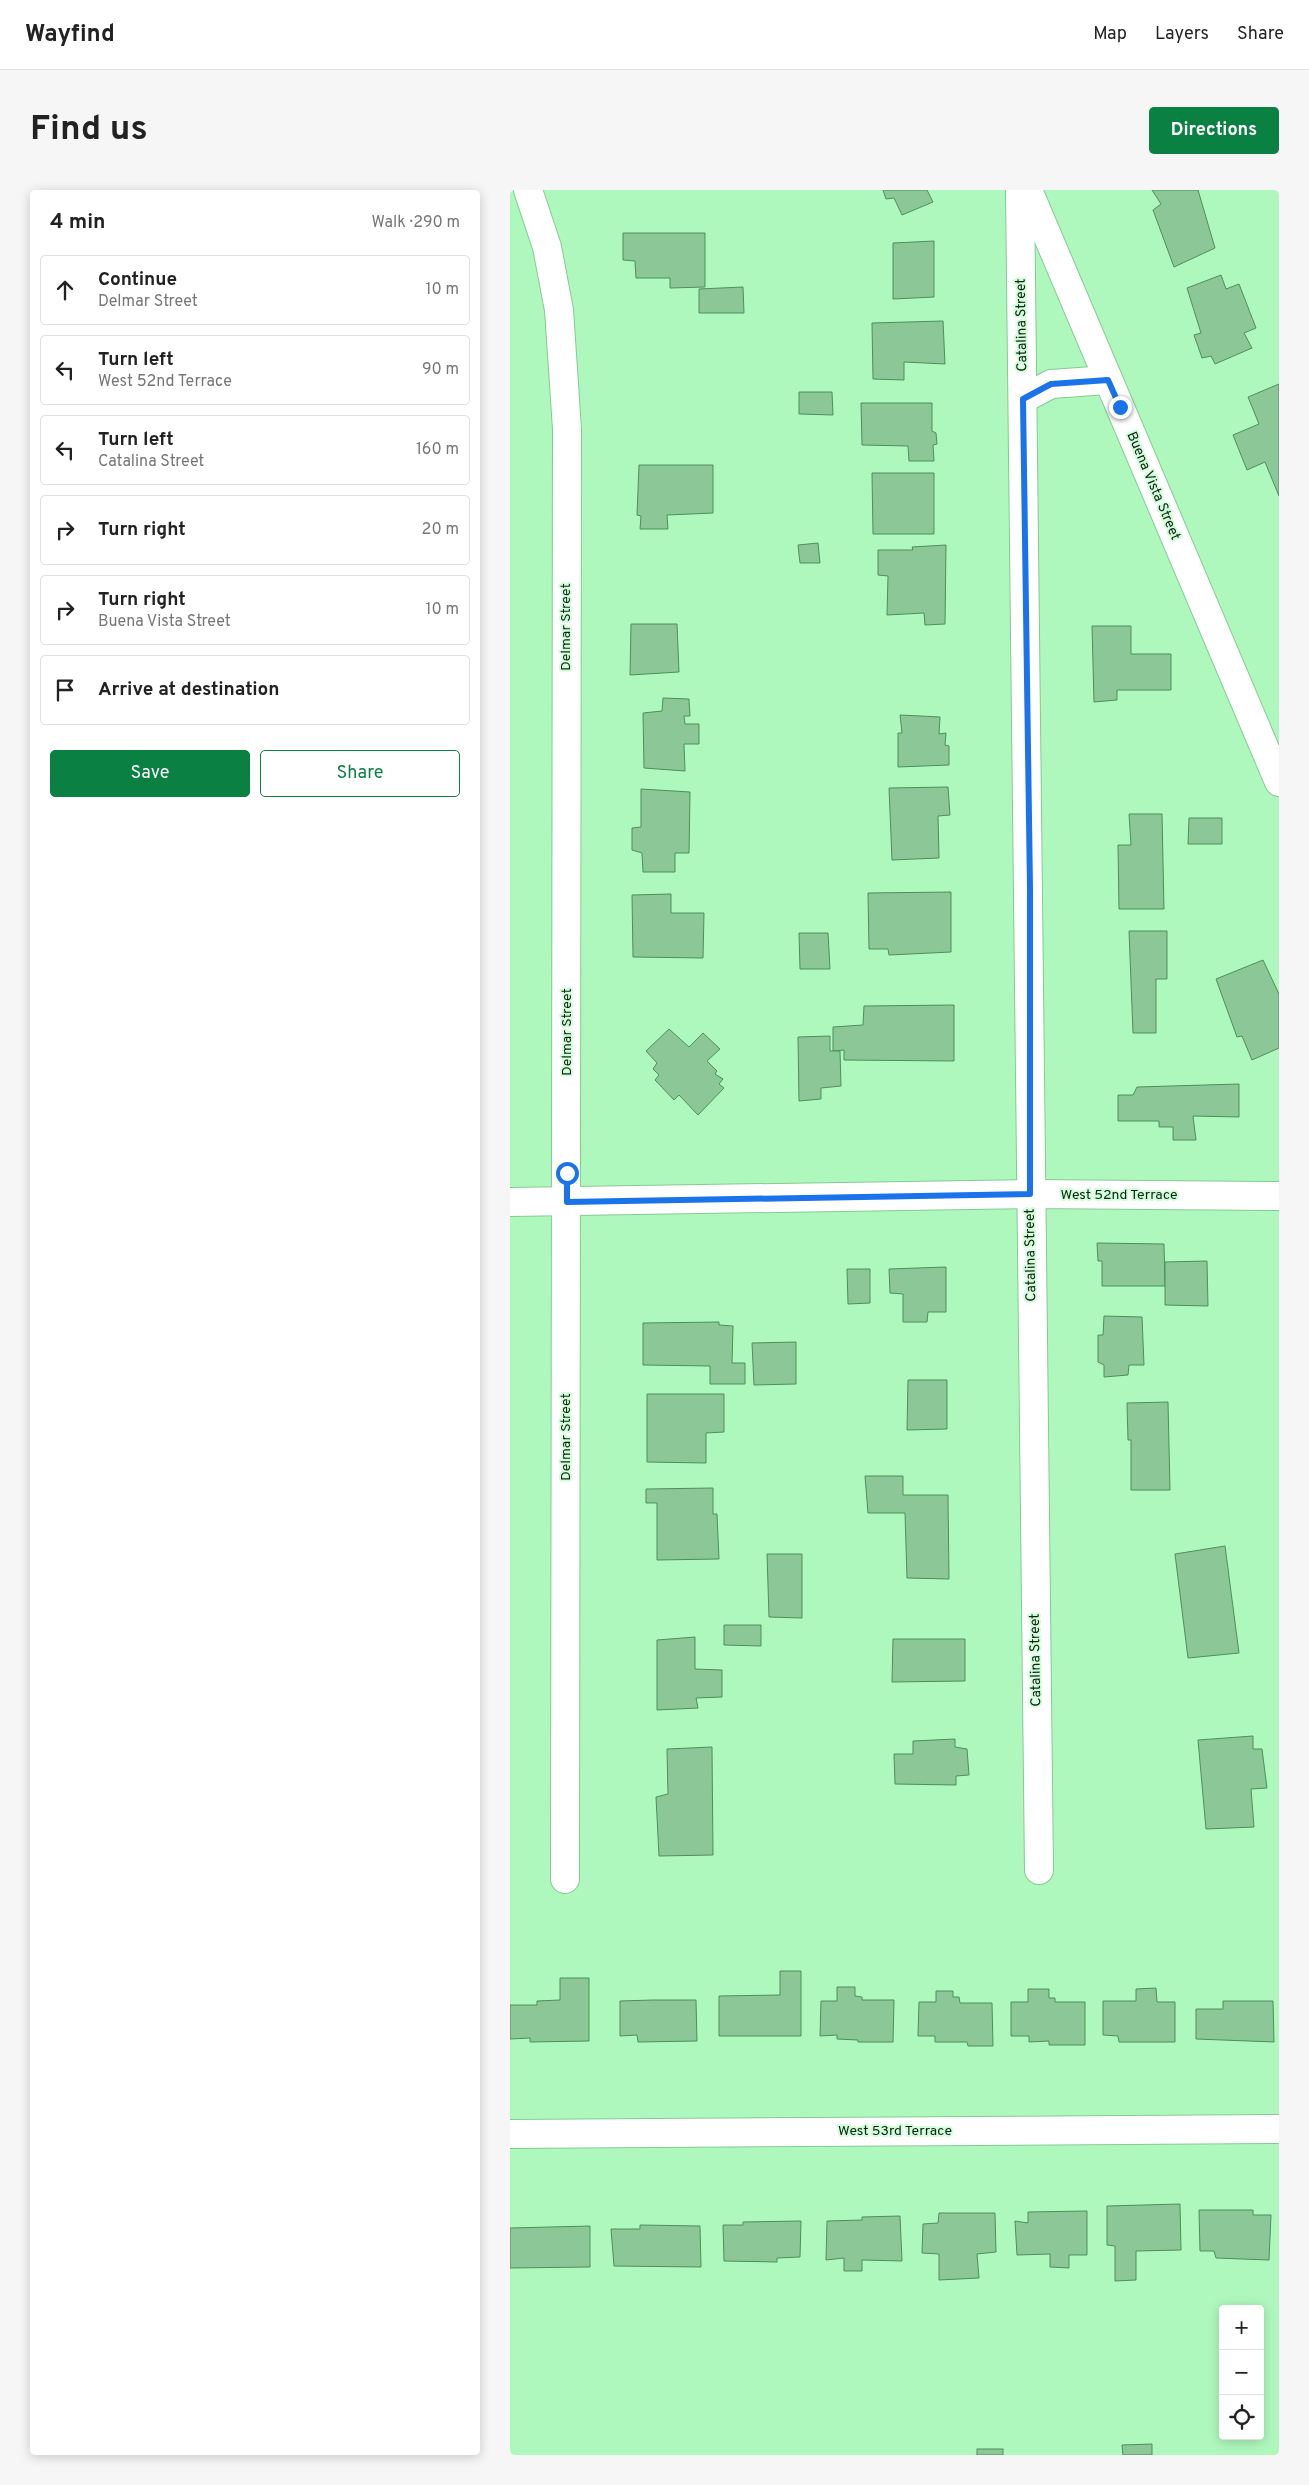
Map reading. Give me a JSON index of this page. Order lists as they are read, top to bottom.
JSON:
{
  "streets": {
    "street": [
      "Catalina Street",
      "Buena Vista Street",
      "Delmar Street",
      "West 52nd Terrace",
      "West 53rd Terrace"
    ]
  },
  "crossings": [
    ["Catalina Street", "West 52nd Terrace"],
    ["Delmar Street", "West 52nd Terrace"]
  ],
  "page": {
    "header": "Wayfind",
    "nav": ["Map", "Layers", "Share"],
    "buttons": [
      "Directions",
      ["Save", "Share"]
    ],
    "title": "Find us",
    "heading": ["4 min", "Walk · 290 m"],
    "list": [
      ["Continue", "Delmar Street", "10 m"],
      ["Turn left", "West 52nd Terrace", "90 m"],
      ["Turn left", "Catalina Street", "160 m"],
      ["Turn right", "20 m"],
      ["Turn right", "Buena Vista Street", "10 m"],
      "Arrive at destination"
    ],
    "map_buttons": ["+", "−"]
  }
}
